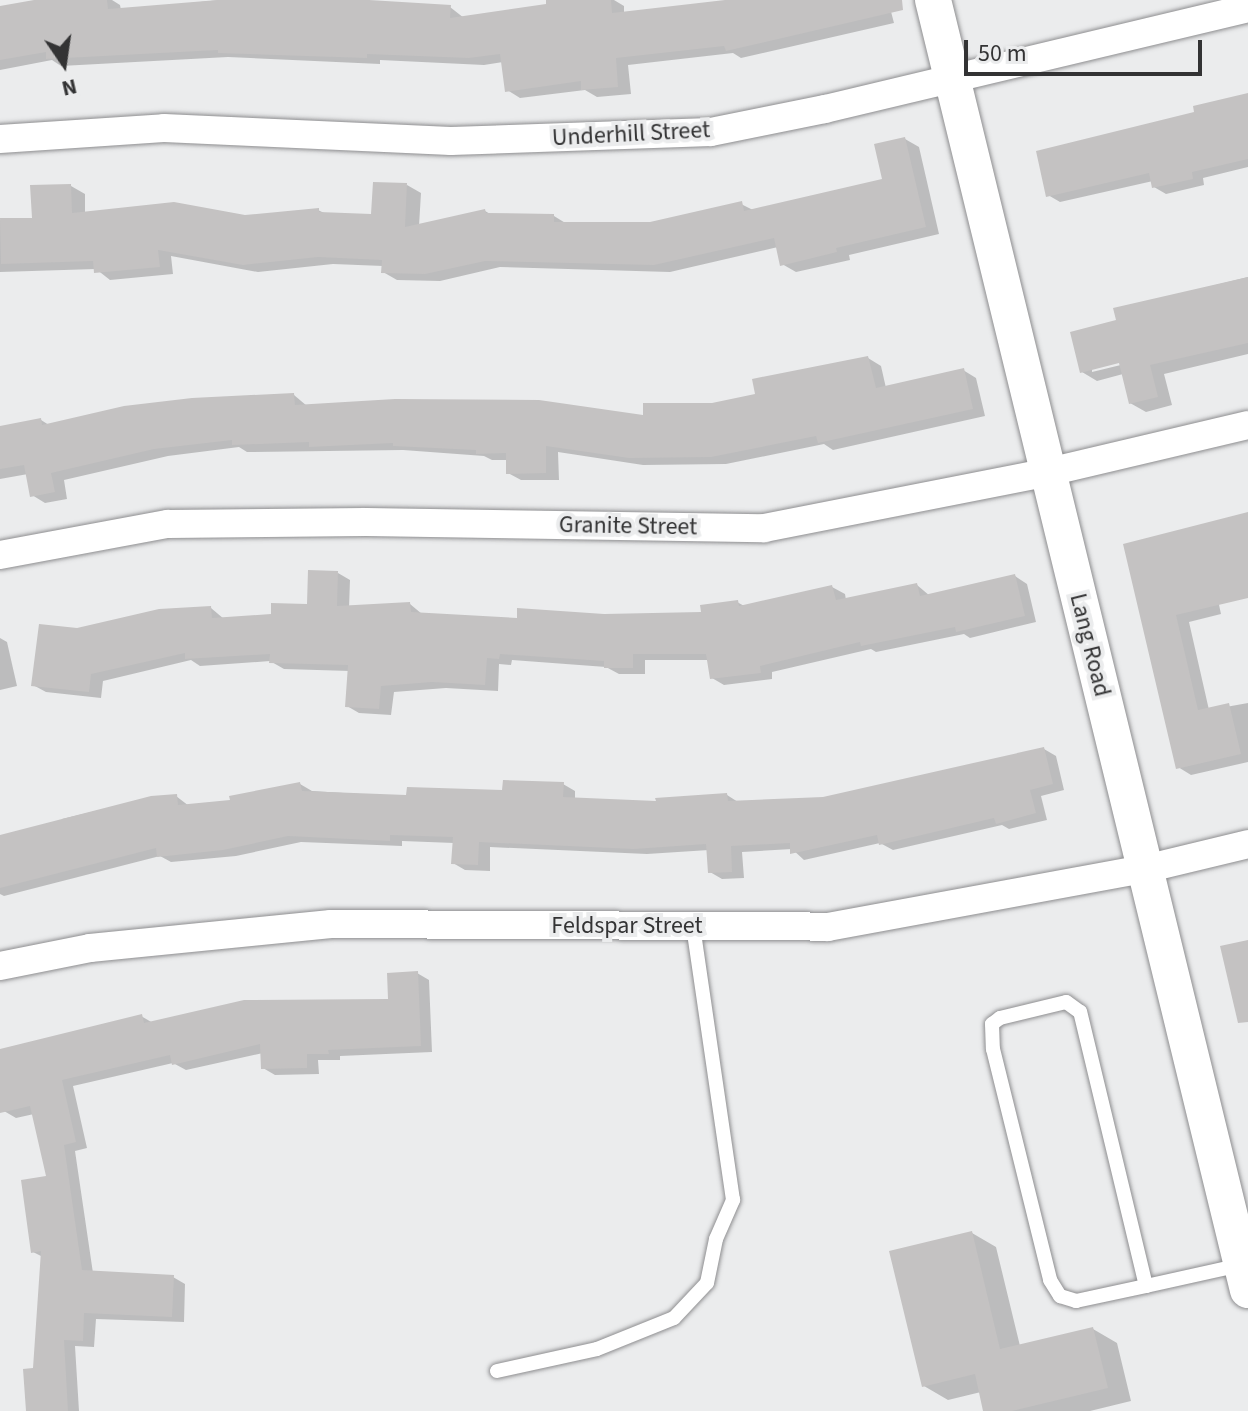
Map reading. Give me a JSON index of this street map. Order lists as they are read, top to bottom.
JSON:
{
  "streets": {
    "street": [
      "Underhill Street",
      "Granite Street",
      "Lang Road",
      "Feldspar Street"
    ]
  },
  "crossings": [
    ["Underhill Street", "Lang Road"],
    ["Granite Street", "Lang Road"],
    ["Lang Road", "Feldspar Street"]
  ],
  "scale_bar": "50 m",
  "north": "bottom"
}
